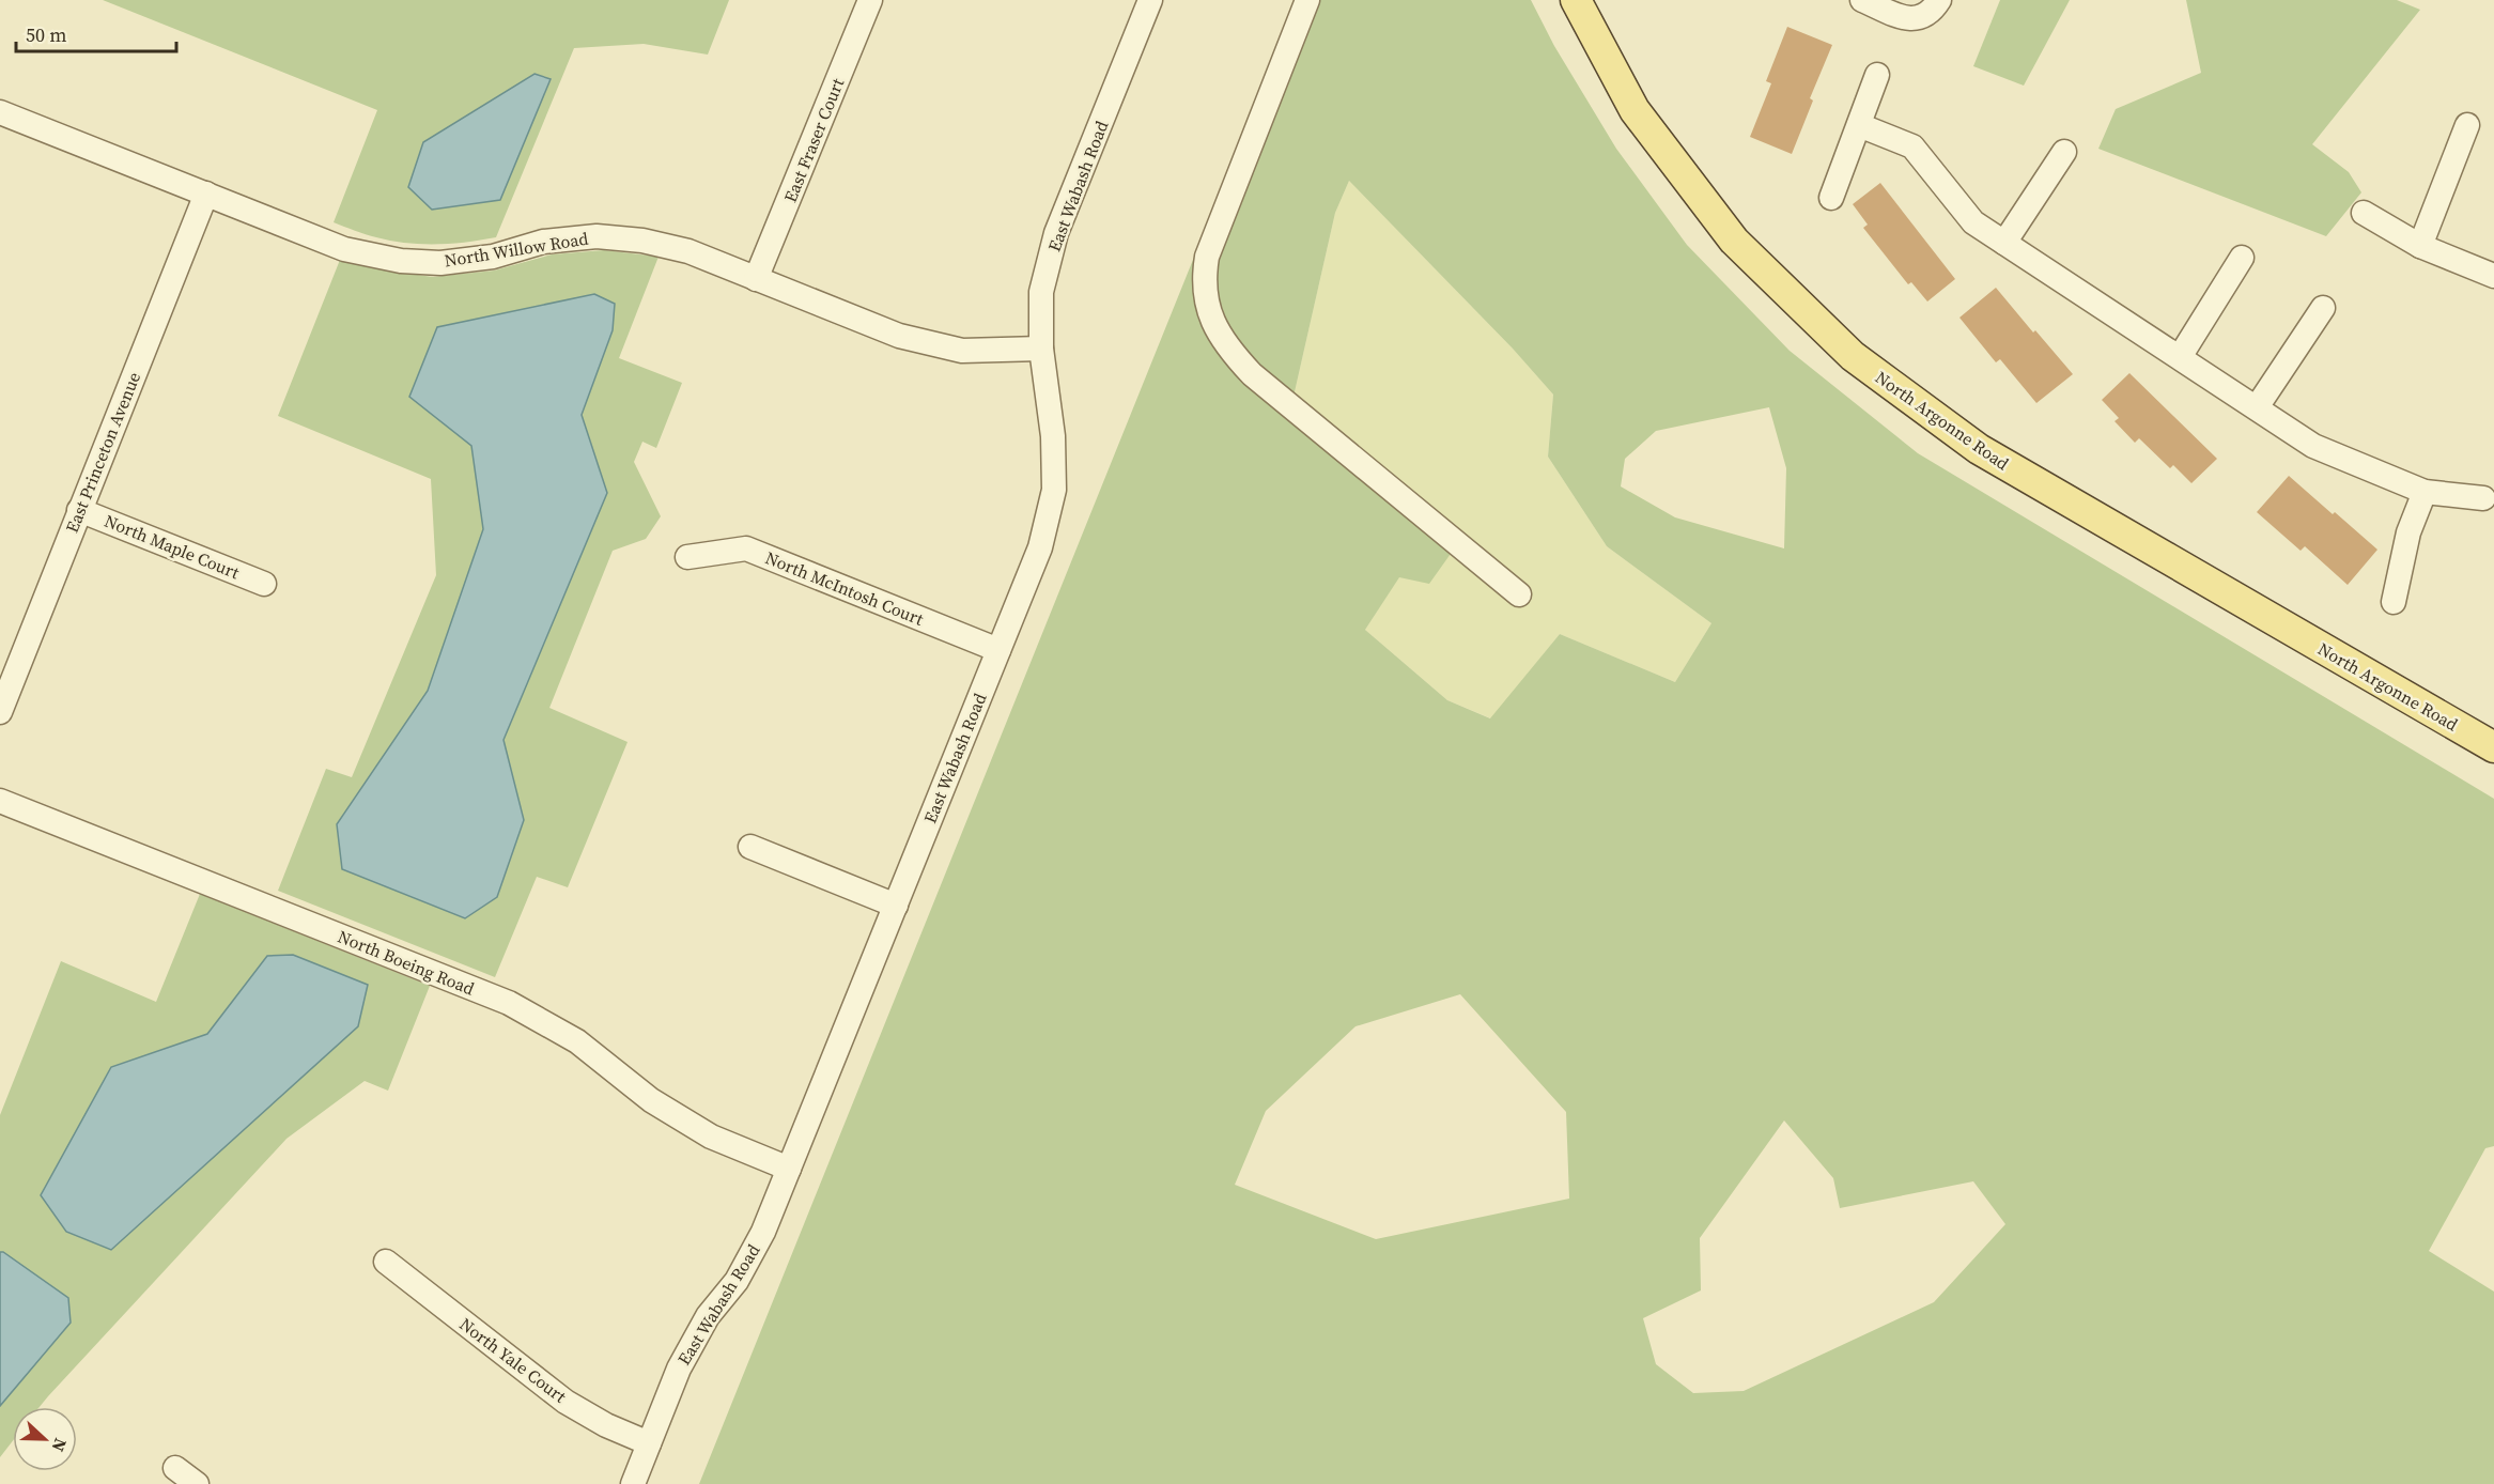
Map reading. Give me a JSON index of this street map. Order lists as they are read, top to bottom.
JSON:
{
  "streets": {
    "main road": ["North Argonne Road"],
    "street": [
      "East Fraser Court",
      "East Wabash Road",
      "North Willow Road",
      "East Princeton Avenue",
      "North Maple Court",
      "North McIntosh Court",
      "North Boeing Road",
      "North Yale Court"
    ]
  },
  "crossings": [
    ["East Fraser Court", "North Willow Road"],
    ["East Wabash Road", "North Willow Road"],
    ["East Wabash Road", "North McIntosh Court"],
    ["East Wabash Road", "North Boeing Road"],
    ["East Wabash Road", "North Yale Court"],
    ["North Willow Road", "East Princeton Avenue"],
    ["East Princeton Avenue", "North Maple Court"]
  ],
  "scale_bar": "50 m",
  "north": "right"
}
